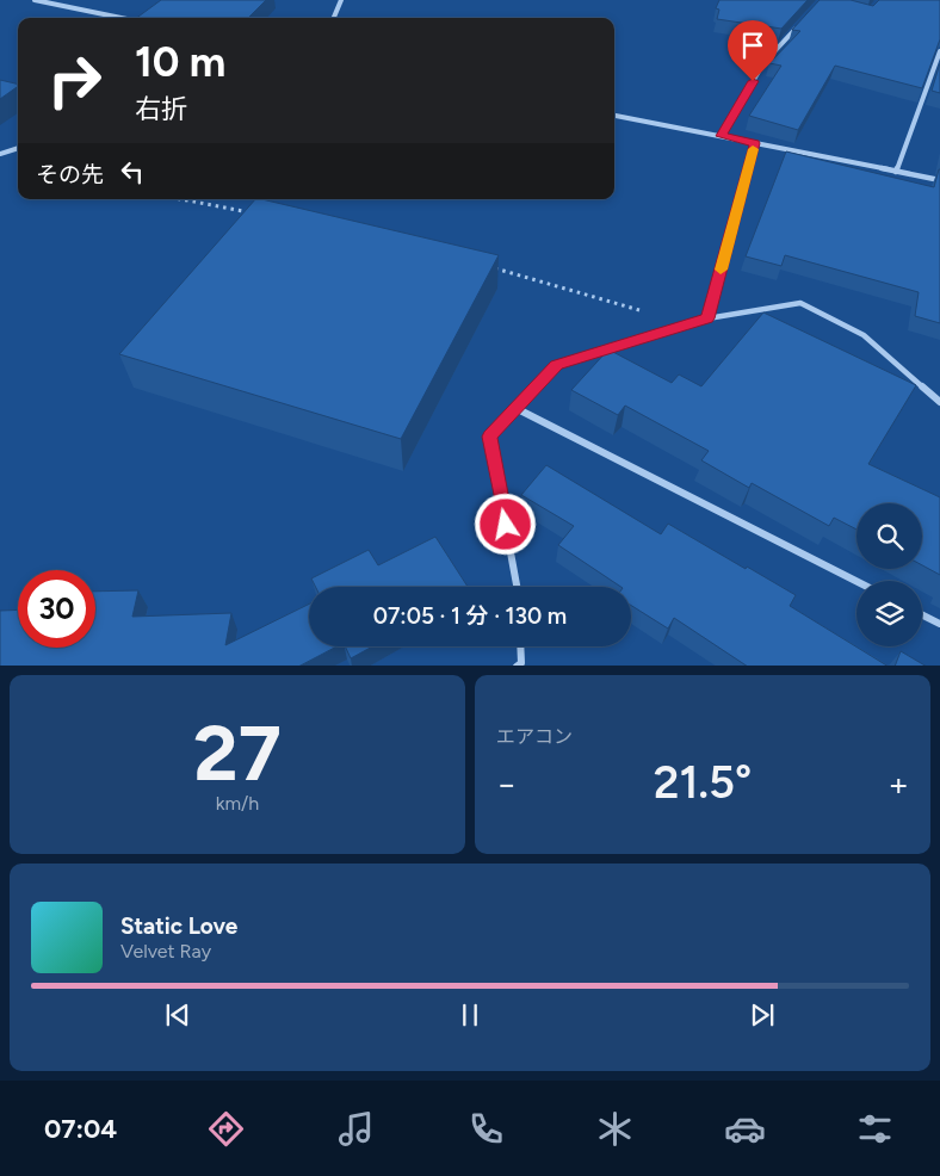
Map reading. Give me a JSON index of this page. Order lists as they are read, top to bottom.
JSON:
{
  "page": {
    "turn": ["10 m", "右折"],
    "then": "その先",
    "limit": "30",
    "trip": "07:05 · 1 分 · 130 m",
    "tile": [
      ["27", "km/h"],
      "エアコン"
    ],
    "heat": ["−", "21.5°", "+"],
    "song": ["Static Love", "Velvet Ray"],
    "tabs": "07:04"
  }
}
